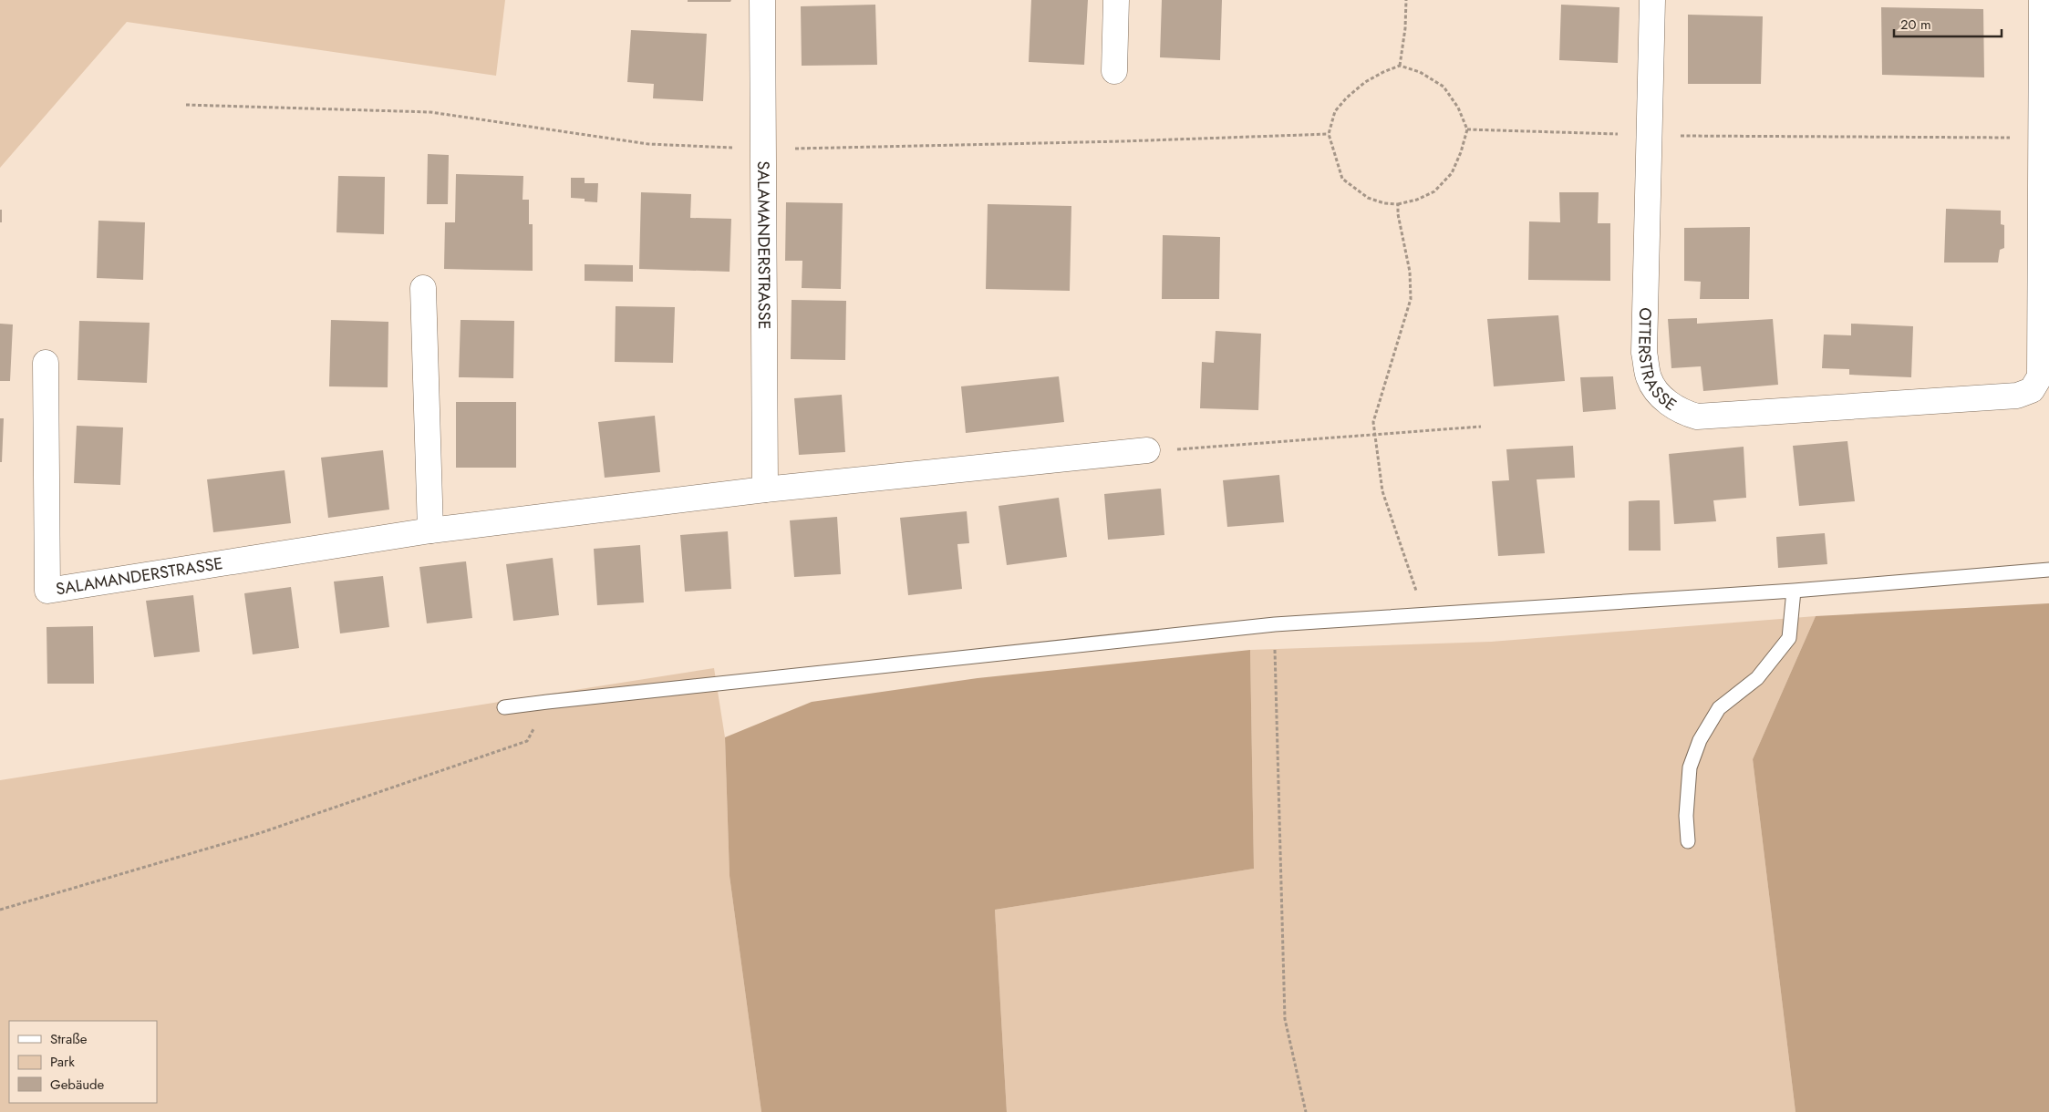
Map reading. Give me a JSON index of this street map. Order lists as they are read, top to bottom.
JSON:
{
  "streets": {
    "street": ["SALAMANDERSTRASSE", "OTTERSTRASSE"]
  },
  "legend": ["Straße", "Park", "Gebäude"],
  "scale_bar": "20 m"
}
